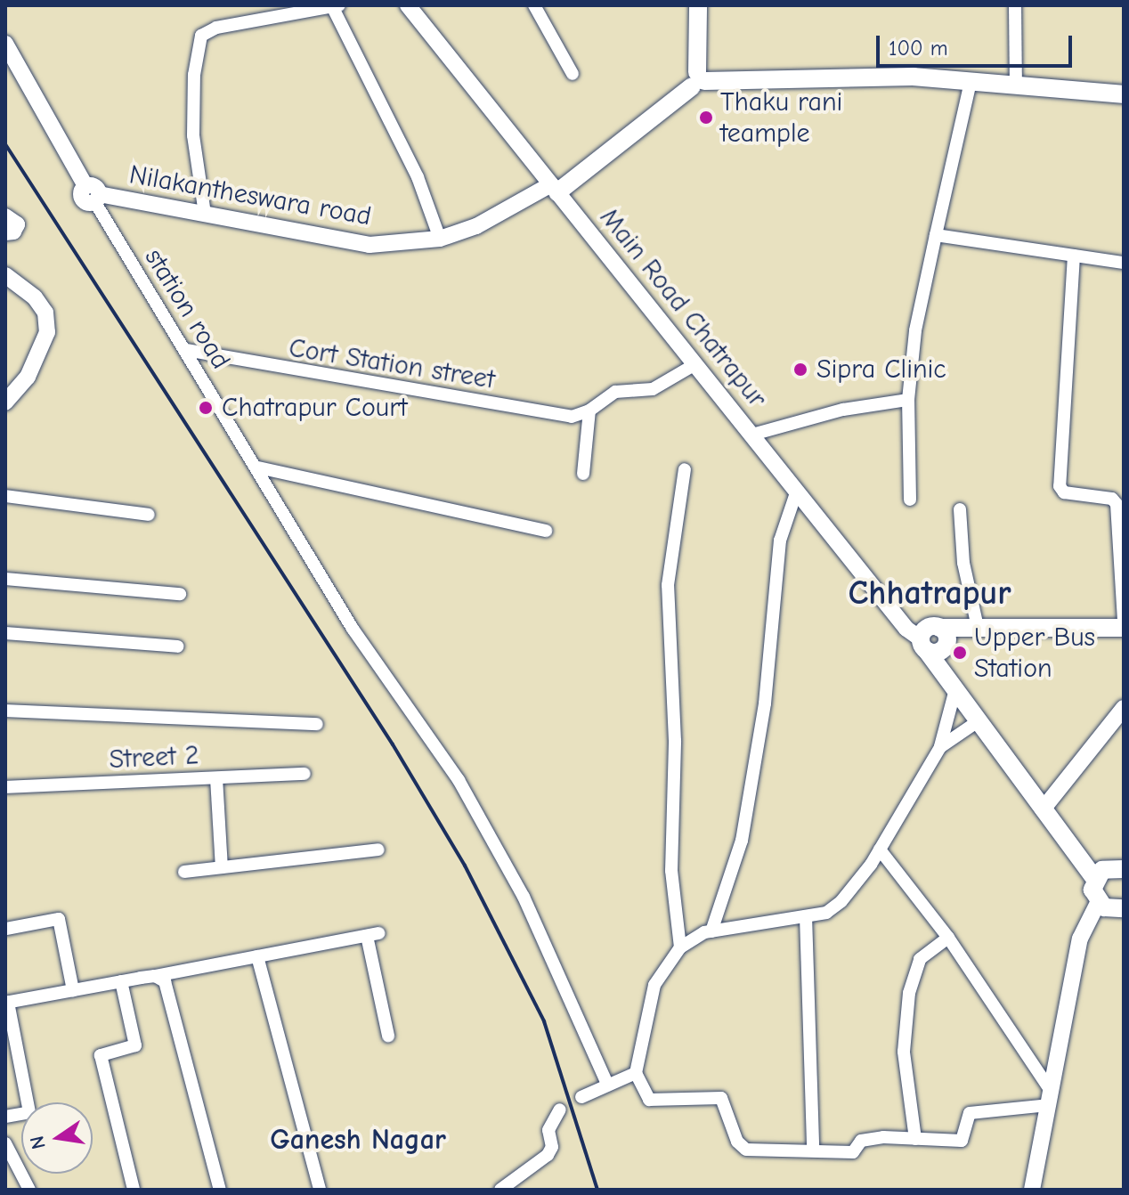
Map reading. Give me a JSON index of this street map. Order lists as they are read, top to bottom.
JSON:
{
  "streets": {
    "street": [
      "Nilakantheswara road",
      "Main Road Chatrapur",
      "station road",
      "Cort Station street",
      "Street 2"
    ]
  },
  "crossings": [
    ["Nilakantheswara road", "Main Road Chatrapur"],
    ["Nilakantheswara road", "station road"],
    ["station road", "Cort Station street"]
  ],
  "districts": ["Chhatrapur", "Ganesh Nagar"],
  "places": [
    "Thaku rani teample",
    "Sipra Clinic",
    "Chatrapur Court",
    "Upper Bus Station"
  ],
  "scale_bar": "100 m",
  "north": "left"
}
